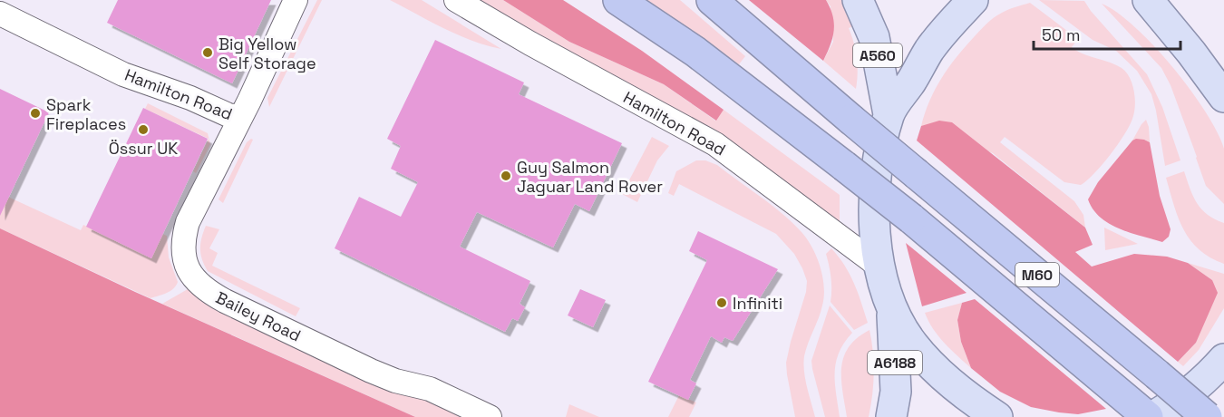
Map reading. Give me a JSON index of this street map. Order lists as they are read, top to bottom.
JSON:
{
  "streets": {
    "highway": ["M60"],
    "main road": ["A560", "A6188"],
    "street": ["Hamilton Road", "Bailey Road"]
  },
  "crossings": [
    ["Hamilton Road", "Bailey Road"]
  ],
  "places": [
    "Big Yellow Self Storage",
    "Spark Fireplaces",
    "Össur UK",
    "Guy Salmon Jaguar Land Rover",
    "Infiniti"
  ],
  "scale_bar": "50 m"
}
